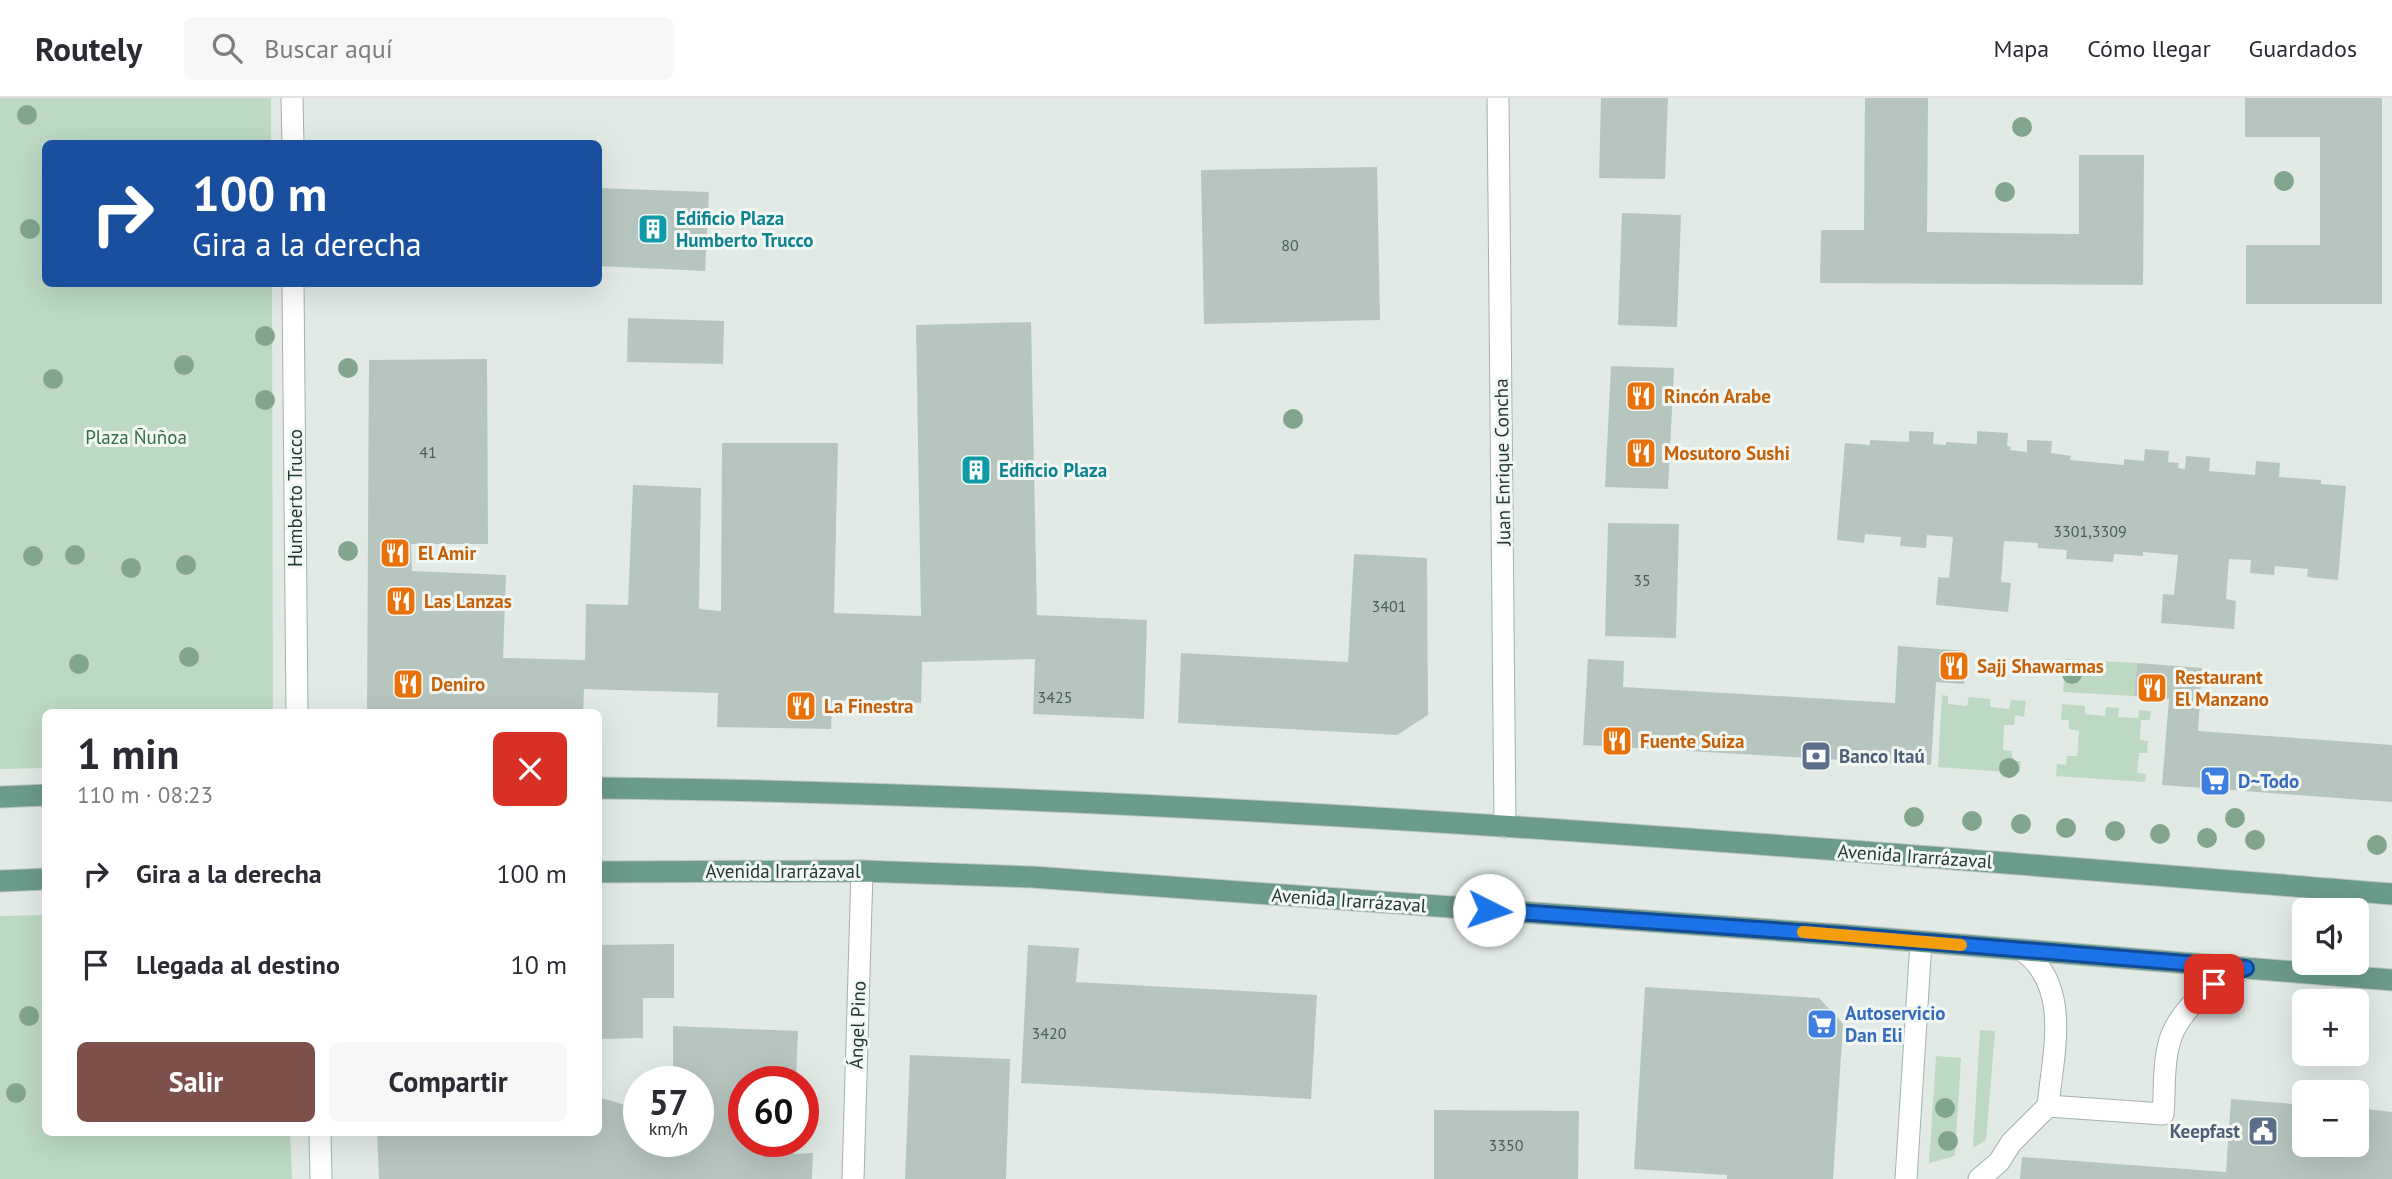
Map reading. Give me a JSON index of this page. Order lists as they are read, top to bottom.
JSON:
{
  "streets": {
    "main road": ["Avenida Irarrázaval"],
    "street": ["Juan Enrique Concha", "Humberto Trucco", "Ángel Pino"]
  },
  "crossings": [
    ["Juan Enrique Concha", "Avenida Irarrázaval"],
    ["Avenida Irarrázaval", "Ángel Pino"]
  ],
  "parks": ["Plaza Ñuñoa"],
  "places": {
    "building": ["Edificio Plaza Humberto Trucco", "Edificio Plaza"],
    "restaurant": [
      "Rincón Arabe",
      "Mosutoro Sushi",
      "El Amir",
      "Las Lanzas",
      "Sajj Shawarmas",
      "Deniro",
      "Restaurant El Manzano",
      "La Finestra",
      "Fuente Suiza"
    ],
    "bank": ["Banco Itaú"],
    "supermarket": ["D~Todo", "Autoservicio Dan Eli"],
    "public building": ["Keepfast"]
  },
  "house_numbers": [
    "80",
    "41",
    "3301,3309",
    "35",
    "3401",
    "3425",
    "3420",
    "3350"
  ],
  "page": {
    "header": "Routely",
    "search": "Buscar aquí",
    "nav": ["Mapa", "Cómo llegar", "Guardados"],
    "turn": ["100 m", "Gira a la derecha"],
    "heading": ["1 min", "110 m · 08:23"],
    "list": [
      {
        "name": "Gira a la derecha",
        "value": "100 m"
      },
      {
        "name": "Llegada al destino",
        "value": "10 m"
      }
    ],
    "map_buttons": ["+", "−"],
    "buttons": ["Salir", "Compartir"],
    "speed": "57 km/h",
    "limit": "60"
  }
}
